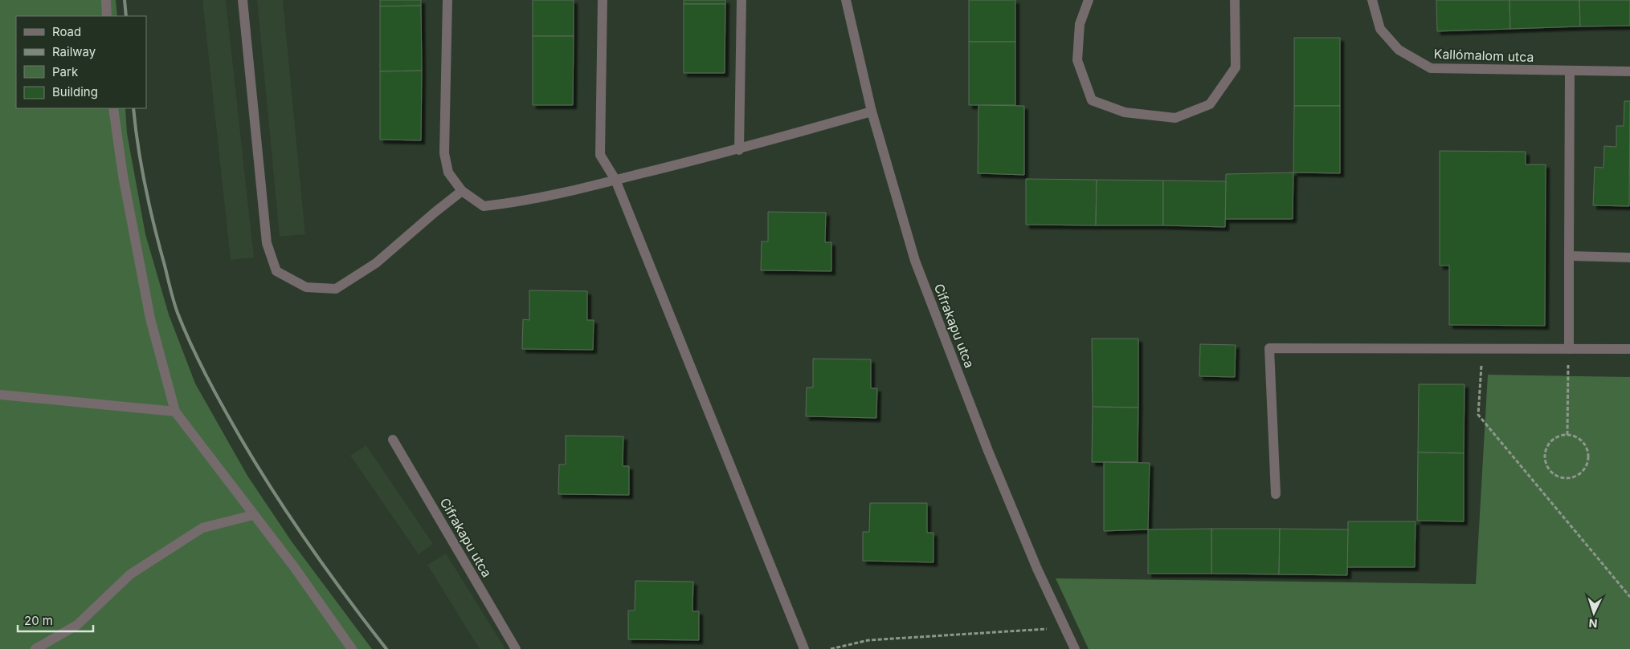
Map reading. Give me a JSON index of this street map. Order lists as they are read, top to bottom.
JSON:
{
  "streets": {
    "street": ["Kallómalom utca", "Cifrakapu utca"]
  },
  "legend": [
    "Road",
    "Railway",
    "Park",
    "Building"
  ],
  "scale_bar": "20 m",
  "north": "bottom"
}
